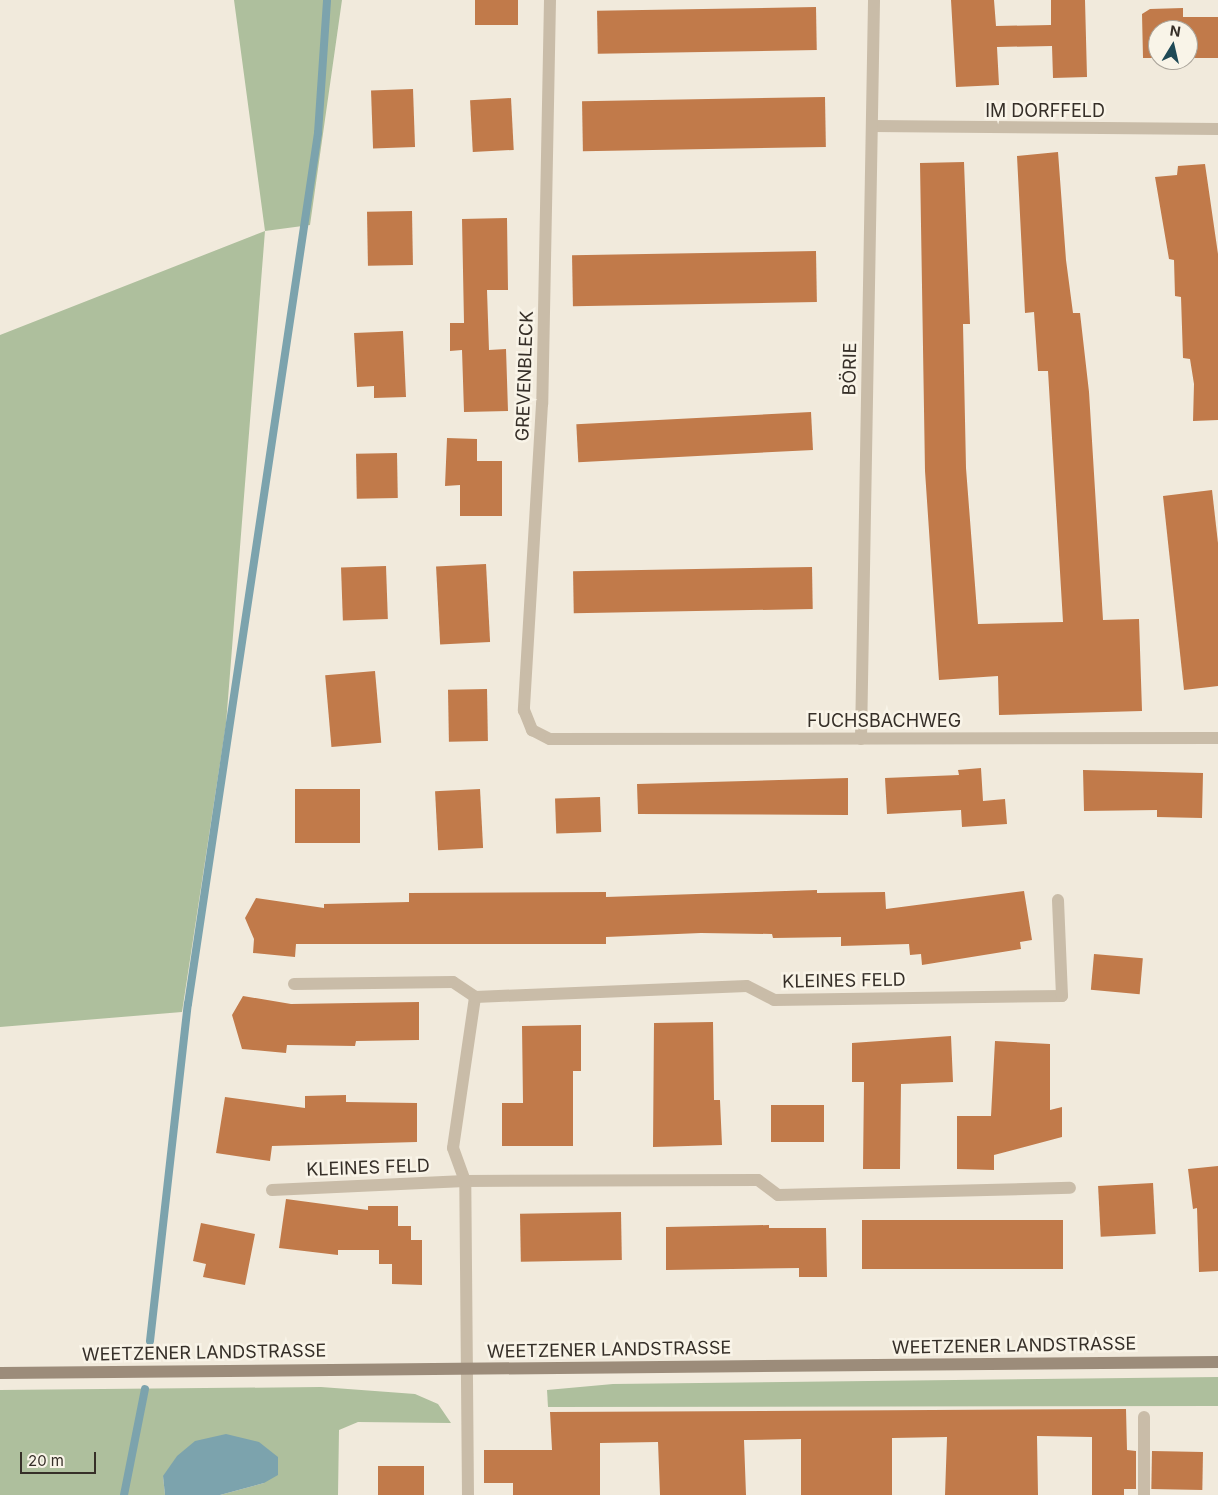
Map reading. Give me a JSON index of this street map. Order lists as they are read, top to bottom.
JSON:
{
  "streets": {
    "main road": ["WEETZENER LANDSTRASSE"],
    "street": [
      "IM DORFFELD",
      "BÖRIE",
      "GREVENBLECK",
      "FUCHSBACHWEG",
      "KLEINES FELD"
    ]
  },
  "crossings": [
    ["IM DORFFELD", "BÖRIE"],
    ["BÖRIE", "FUCHSBACHWEG"],
    ["GREVENBLECK", "FUCHSBACHWEG"],
    ["KLEINES FELD", "WEETZENER LANDSTRASSE"]
  ],
  "scale_bar": "20 m",
  "north": "top"
}
